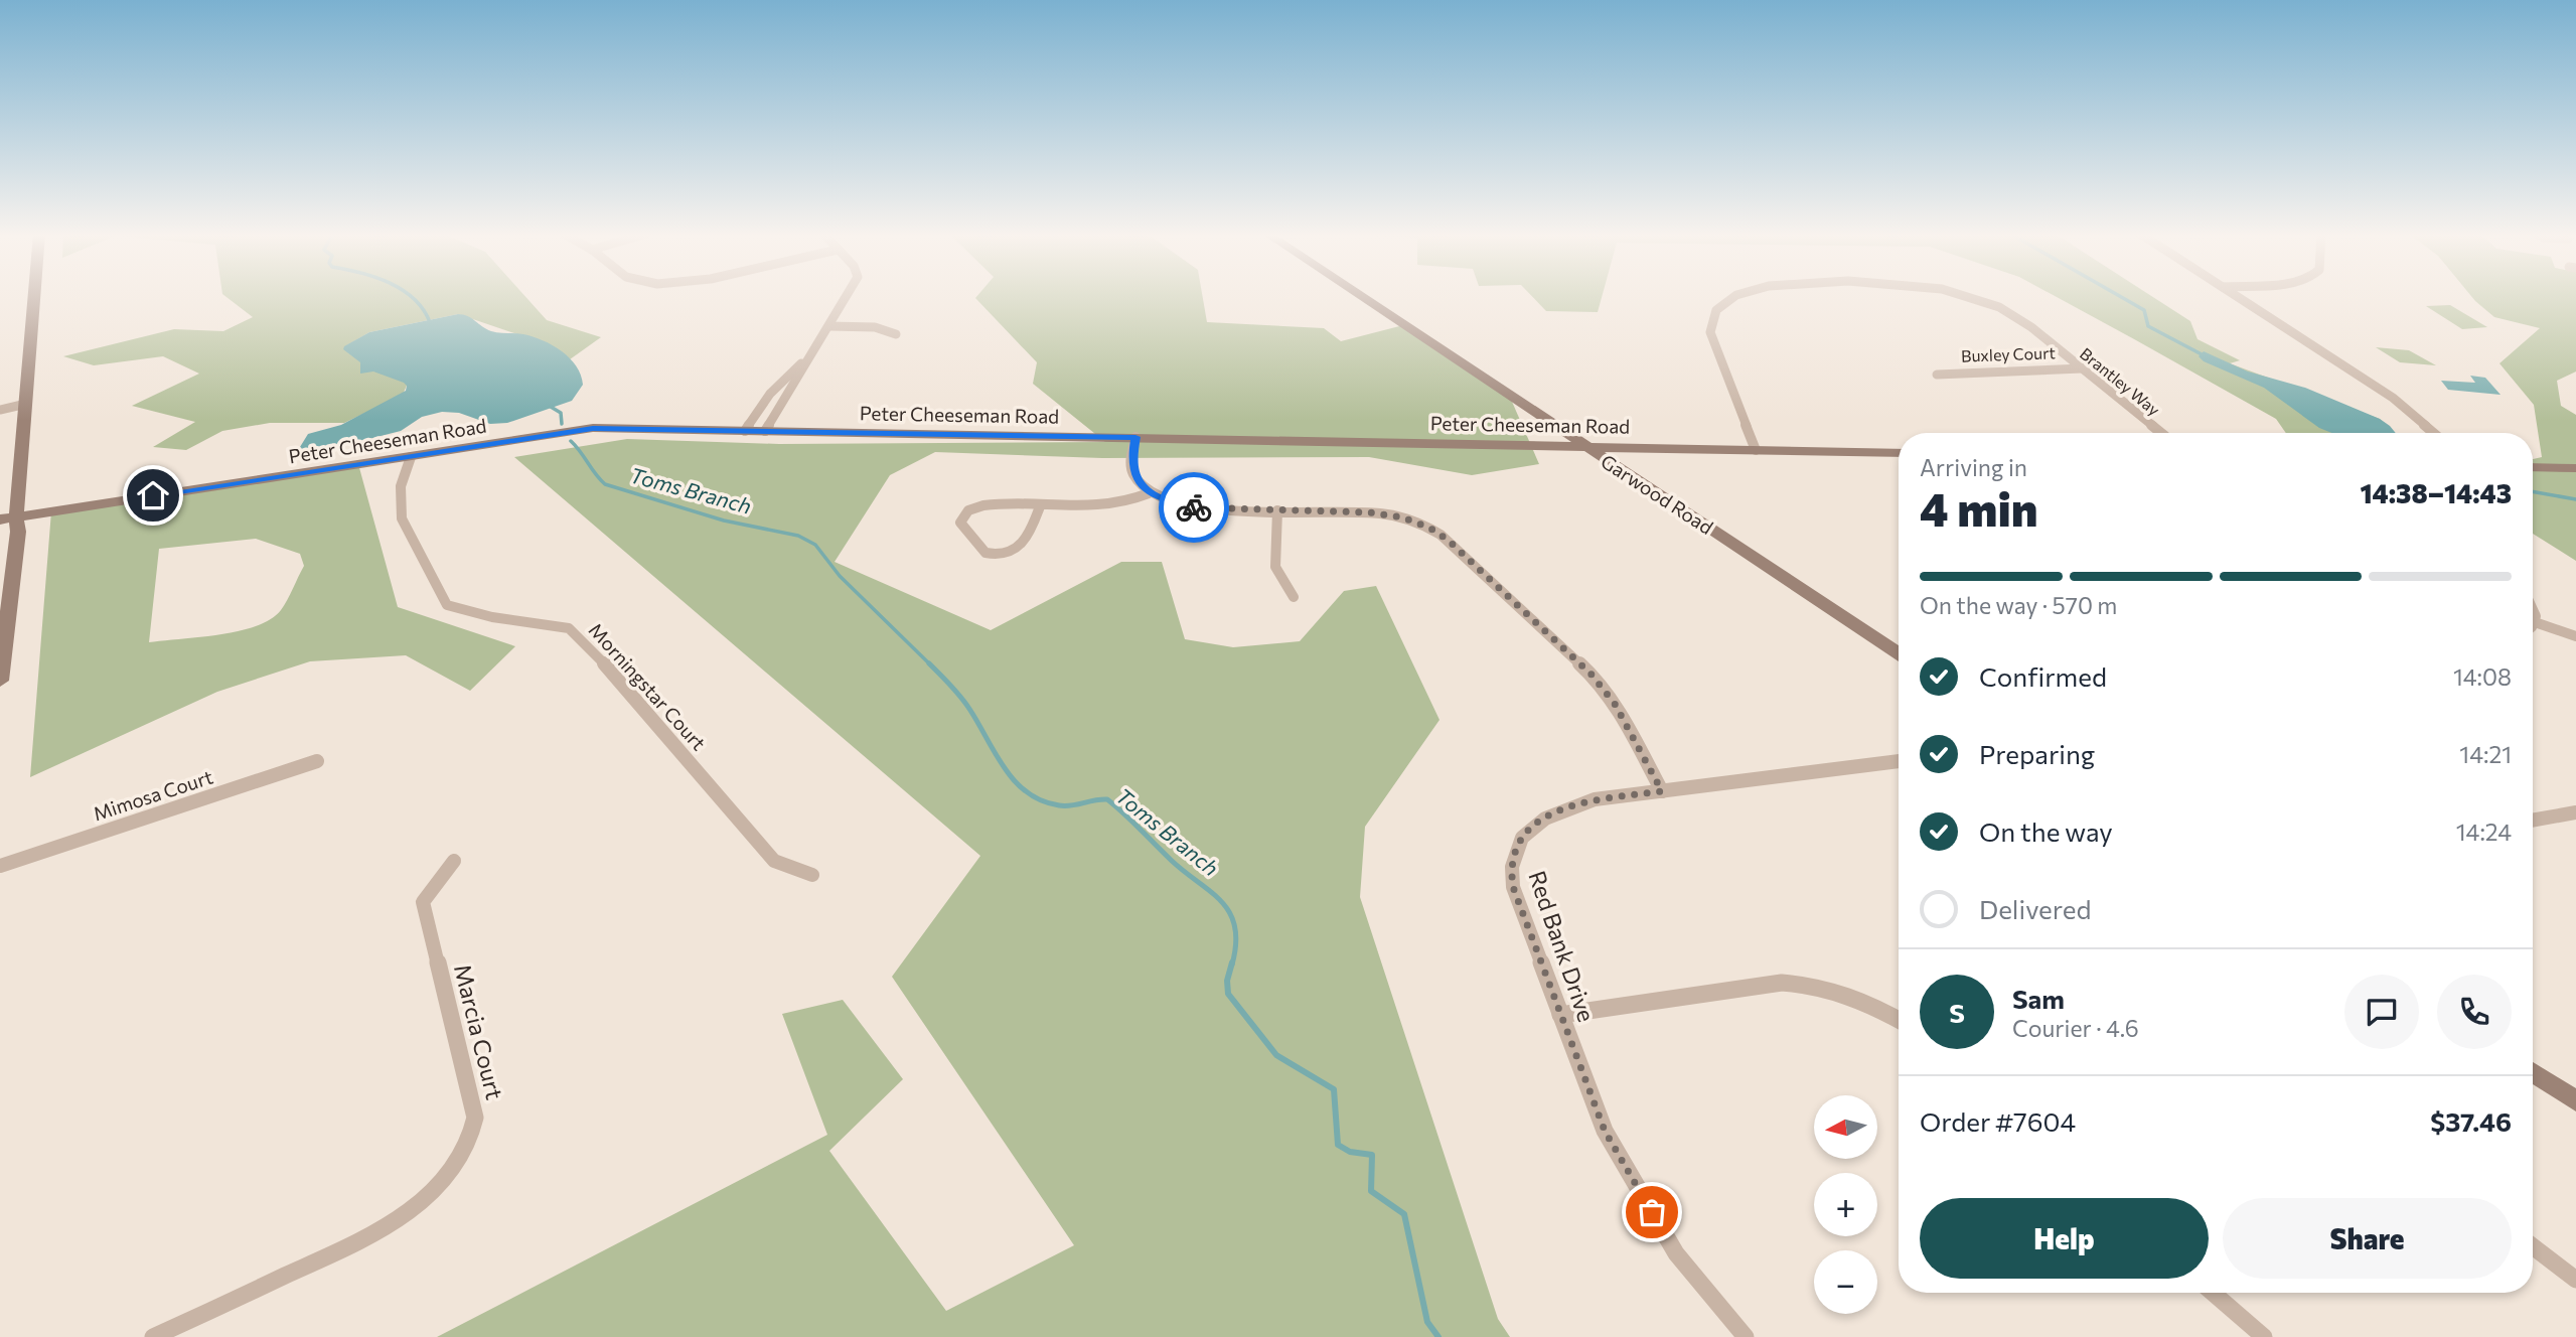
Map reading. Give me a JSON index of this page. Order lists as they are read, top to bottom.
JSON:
{
  "streets": {
    "street": [
      "Buxley Court",
      "Brantley Way",
      "Peter Cheeseman Road",
      "Garwood Road",
      "Morningstar Court",
      "Mimosa Court",
      "Red Bank Drive",
      "Marcia Court"
    ]
  },
  "crossings": [
    ["Buxley Court", "Brantley Way"],
    ["Brantley Way", "Peter Cheeseman Road"],
    ["Peter Cheeseman Road", "Garwood Road"],
    ["Peter Cheeseman Road", "Morningstar Court"]
  ],
  "water": ["Toms Branch"],
  "north": "left",
  "page": {
    "heading": ["4 min", "Arriving in", "14:38–14:43"],
    "panel": [
      "Sam",
      "Courier · 4.6",
      "Order #7604",
      "$37.46"
    ],
    "bar": "On the way · 570 m",
    "list": [
      ["Confirmed", "14:08"],
      ["Preparing", "14:21"],
      ["On the way", "14:24"],
      "Delivered"
    ],
    "round": "S",
    "map_buttons": ["+", "−"],
    "buttons": ["Help", "Share"]
  }
}
